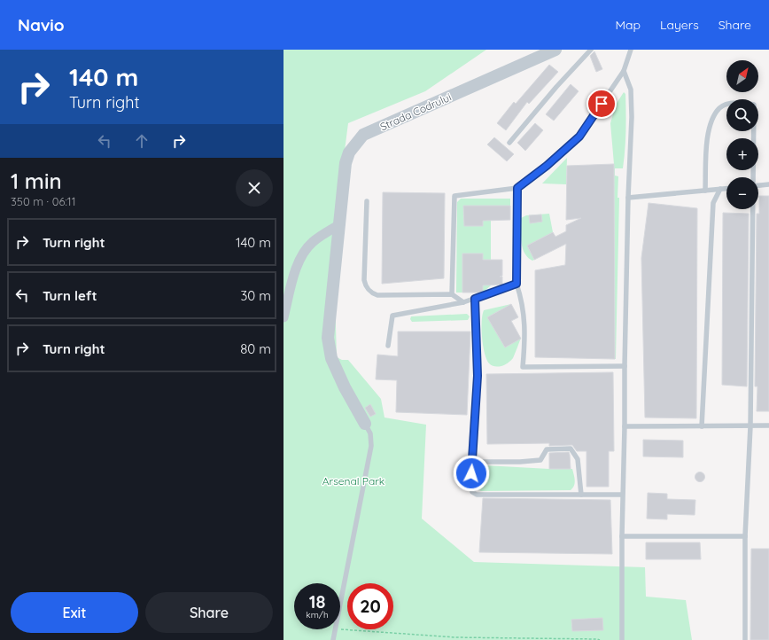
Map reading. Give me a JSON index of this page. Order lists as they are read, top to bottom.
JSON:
{
  "streets": {
    "street": ["Strada Codrului"]
  },
  "parks": ["Arsenal Park"],
  "north": "top right",
  "page": {
    "header": "Navio",
    "nav": ["Map", "Layers", "Share"],
    "turn": ["140 m", "Turn right"],
    "map_buttons": ["+", "−"],
    "heading": ["1 min", "350 m · 06:11"],
    "list": [
      {
        "name": "Turn right",
        "value": "140 m"
      },
      {
        "name": "Turn left",
        "value": "30 m"
      },
      {
        "name": "Turn right",
        "value": "80 m"
      }
    ],
    "speed": "18 km/h",
    "limit": "20",
    "buttons": ["Exit", "Share"]
  }
}
